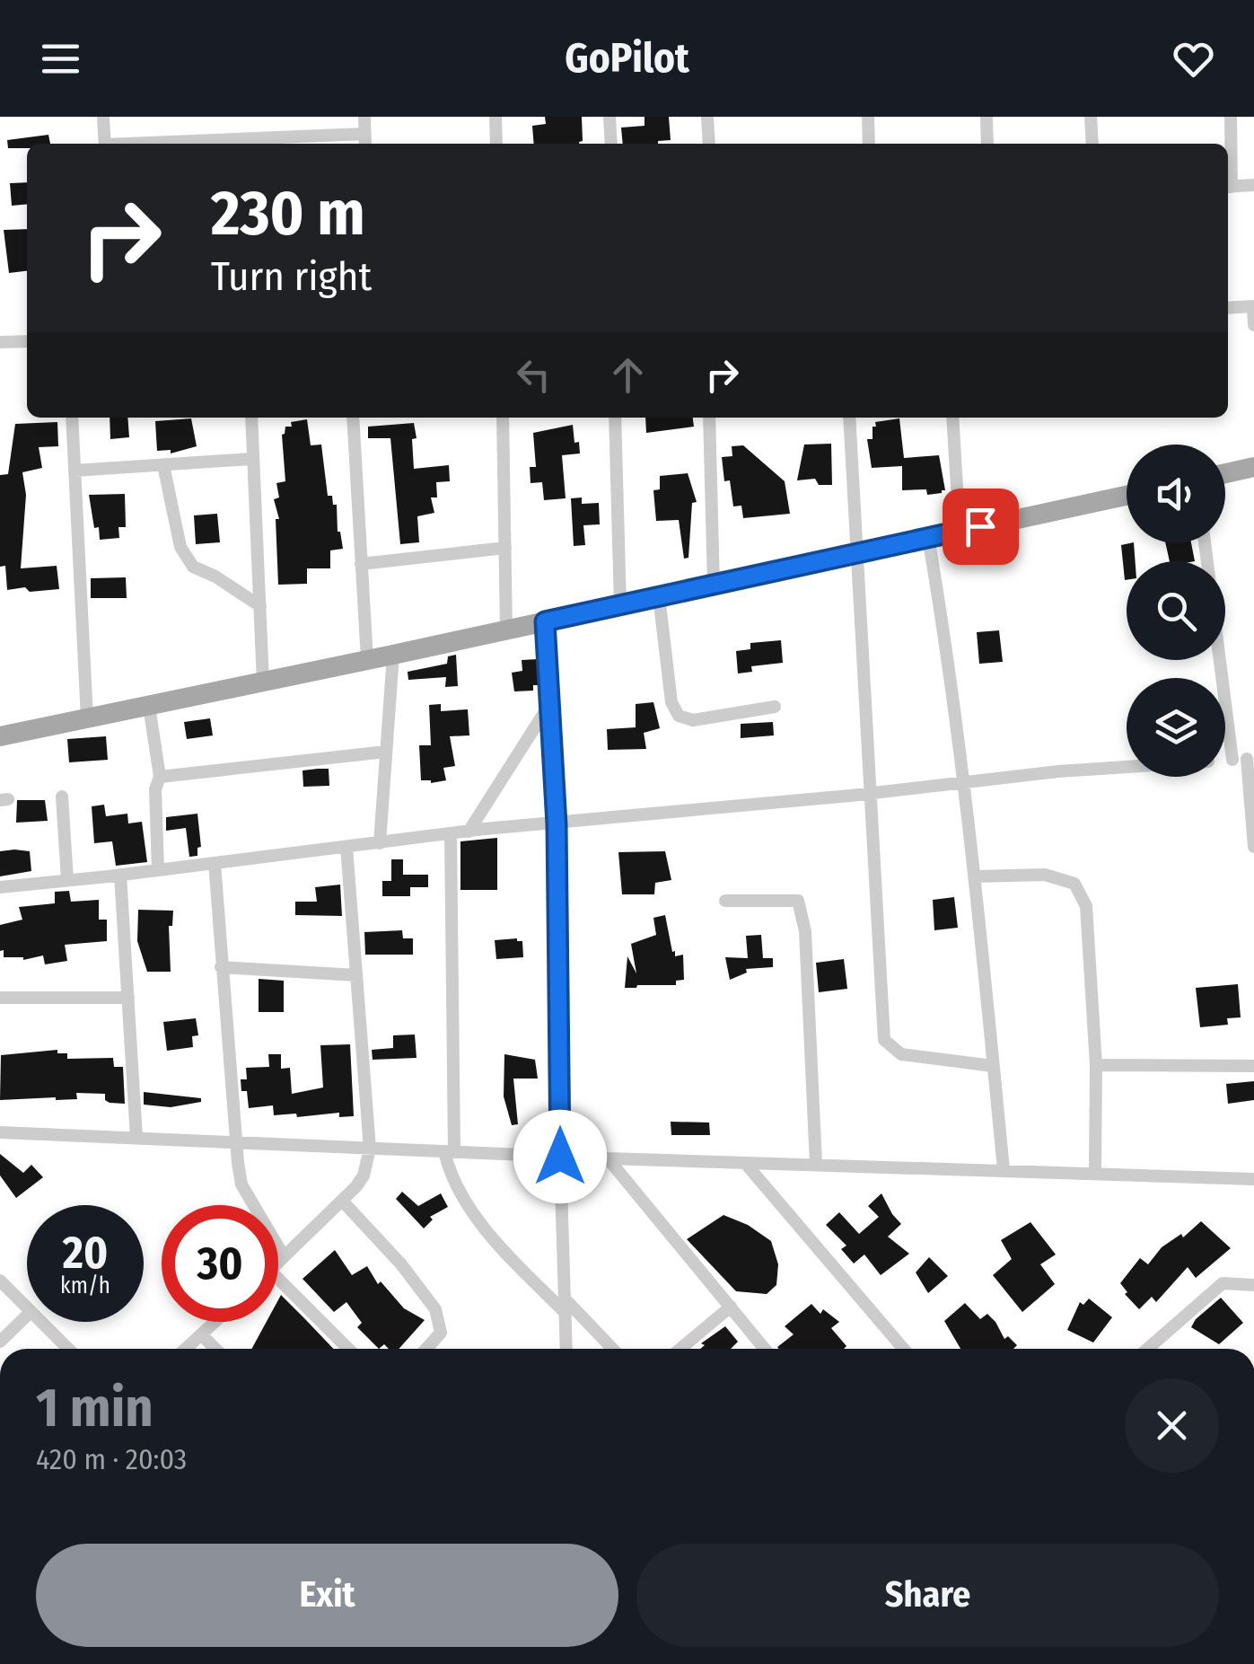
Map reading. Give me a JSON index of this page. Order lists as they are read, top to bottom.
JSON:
{
  "page": {
    "header": "GoPilot",
    "turn": ["230 m", "Turn right"],
    "speed": "20 km/h",
    "limit": "30",
    "heading": ["1 min", "420 m · 20:03"],
    "buttons": ["Exit", "Share"]
  }
}
